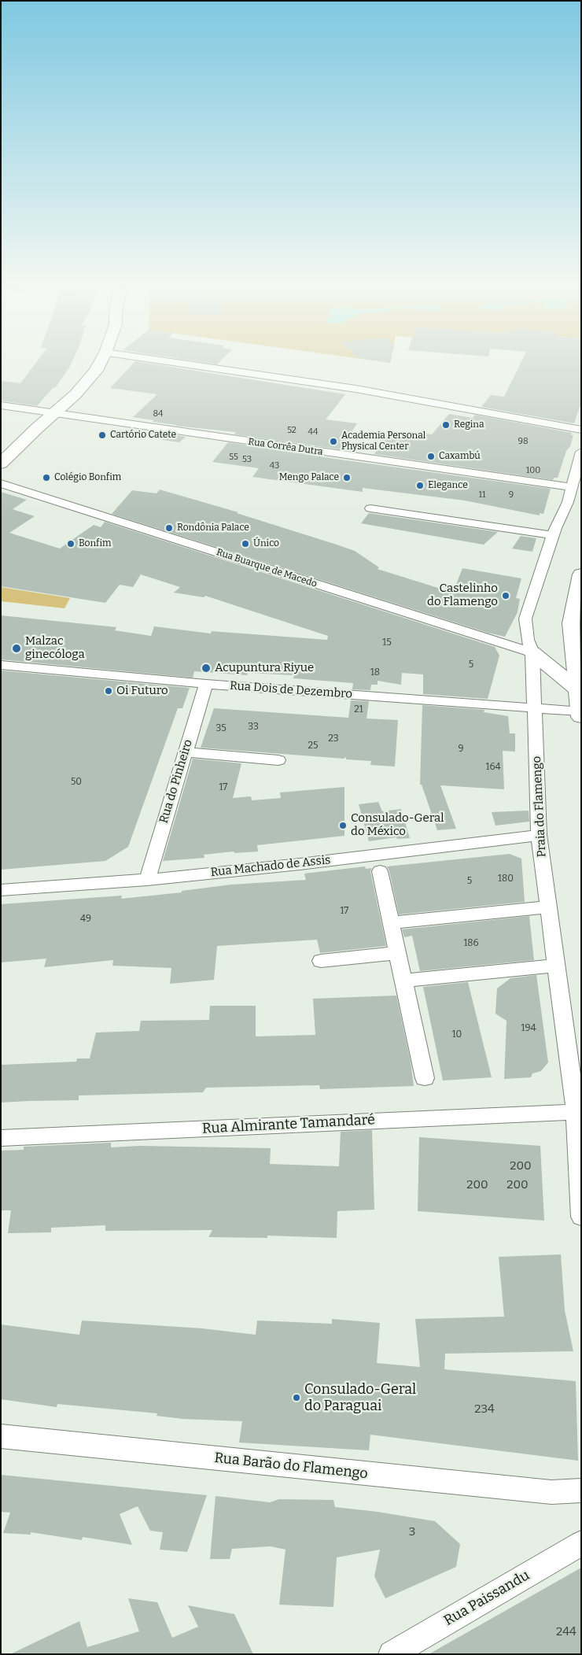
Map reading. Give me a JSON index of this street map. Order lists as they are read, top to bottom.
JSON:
{
  "streets": {
    "street": [
      "Rua Corrêa Dutra",
      "Rua Buarque de Macedo",
      "Rua Dois de Dezembro",
      "Rua do Pinheiro",
      "Praia do Flamengo",
      "Rua Machado de Assis",
      "Rua Almirante Tamandaré",
      "Rua Barão do Flamengo",
      "Rua Paissandu"
    ]
  },
  "crossings": [
    ["Rua Corrêa Dutra", "Praia do Flamengo"],
    ["Rua Buarque de Macedo", "Praia do Flamengo"],
    ["Rua Dois de Dezembro", "Rua do Pinheiro"],
    ["Rua Dois de Dezembro", "Praia do Flamengo"],
    ["Rua do Pinheiro", "Rua Machado de Assis"],
    ["Praia do Flamengo", "Rua Machado de Assis"],
    ["Praia do Flamengo", "Rua Almirante Tamandaré"]
  ],
  "places": [
    "Regina",
    "Cartório Catete",
    "Academia Personal Physical Center",
    "Caxambú",
    "Colégio Bonfim",
    "Mengo Palace",
    "Elegance",
    "Rondônia Palace",
    "Bonfim",
    "Único",
    "Castelinho do Flamengo",
    "Malzac ginecóloga",
    "Acupuntura Riyue",
    "Oi Futuro",
    "Consulado-Geral do México",
    "Consulado-Geral do Paraguai"
  ],
  "house_numbers": [
    "84",
    "52",
    "44",
    "98",
    "55",
    "53",
    "43",
    "100",
    "11",
    "9",
    "15",
    "5",
    "18",
    "21",
    "33",
    "35",
    "23",
    "25",
    "9",
    "164",
    "50",
    "17",
    "180",
    "5",
    "17",
    "49",
    "186",
    "194",
    "10",
    "200",
    "200",
    "200",
    "234",
    "3",
    "244"
  ]
}
